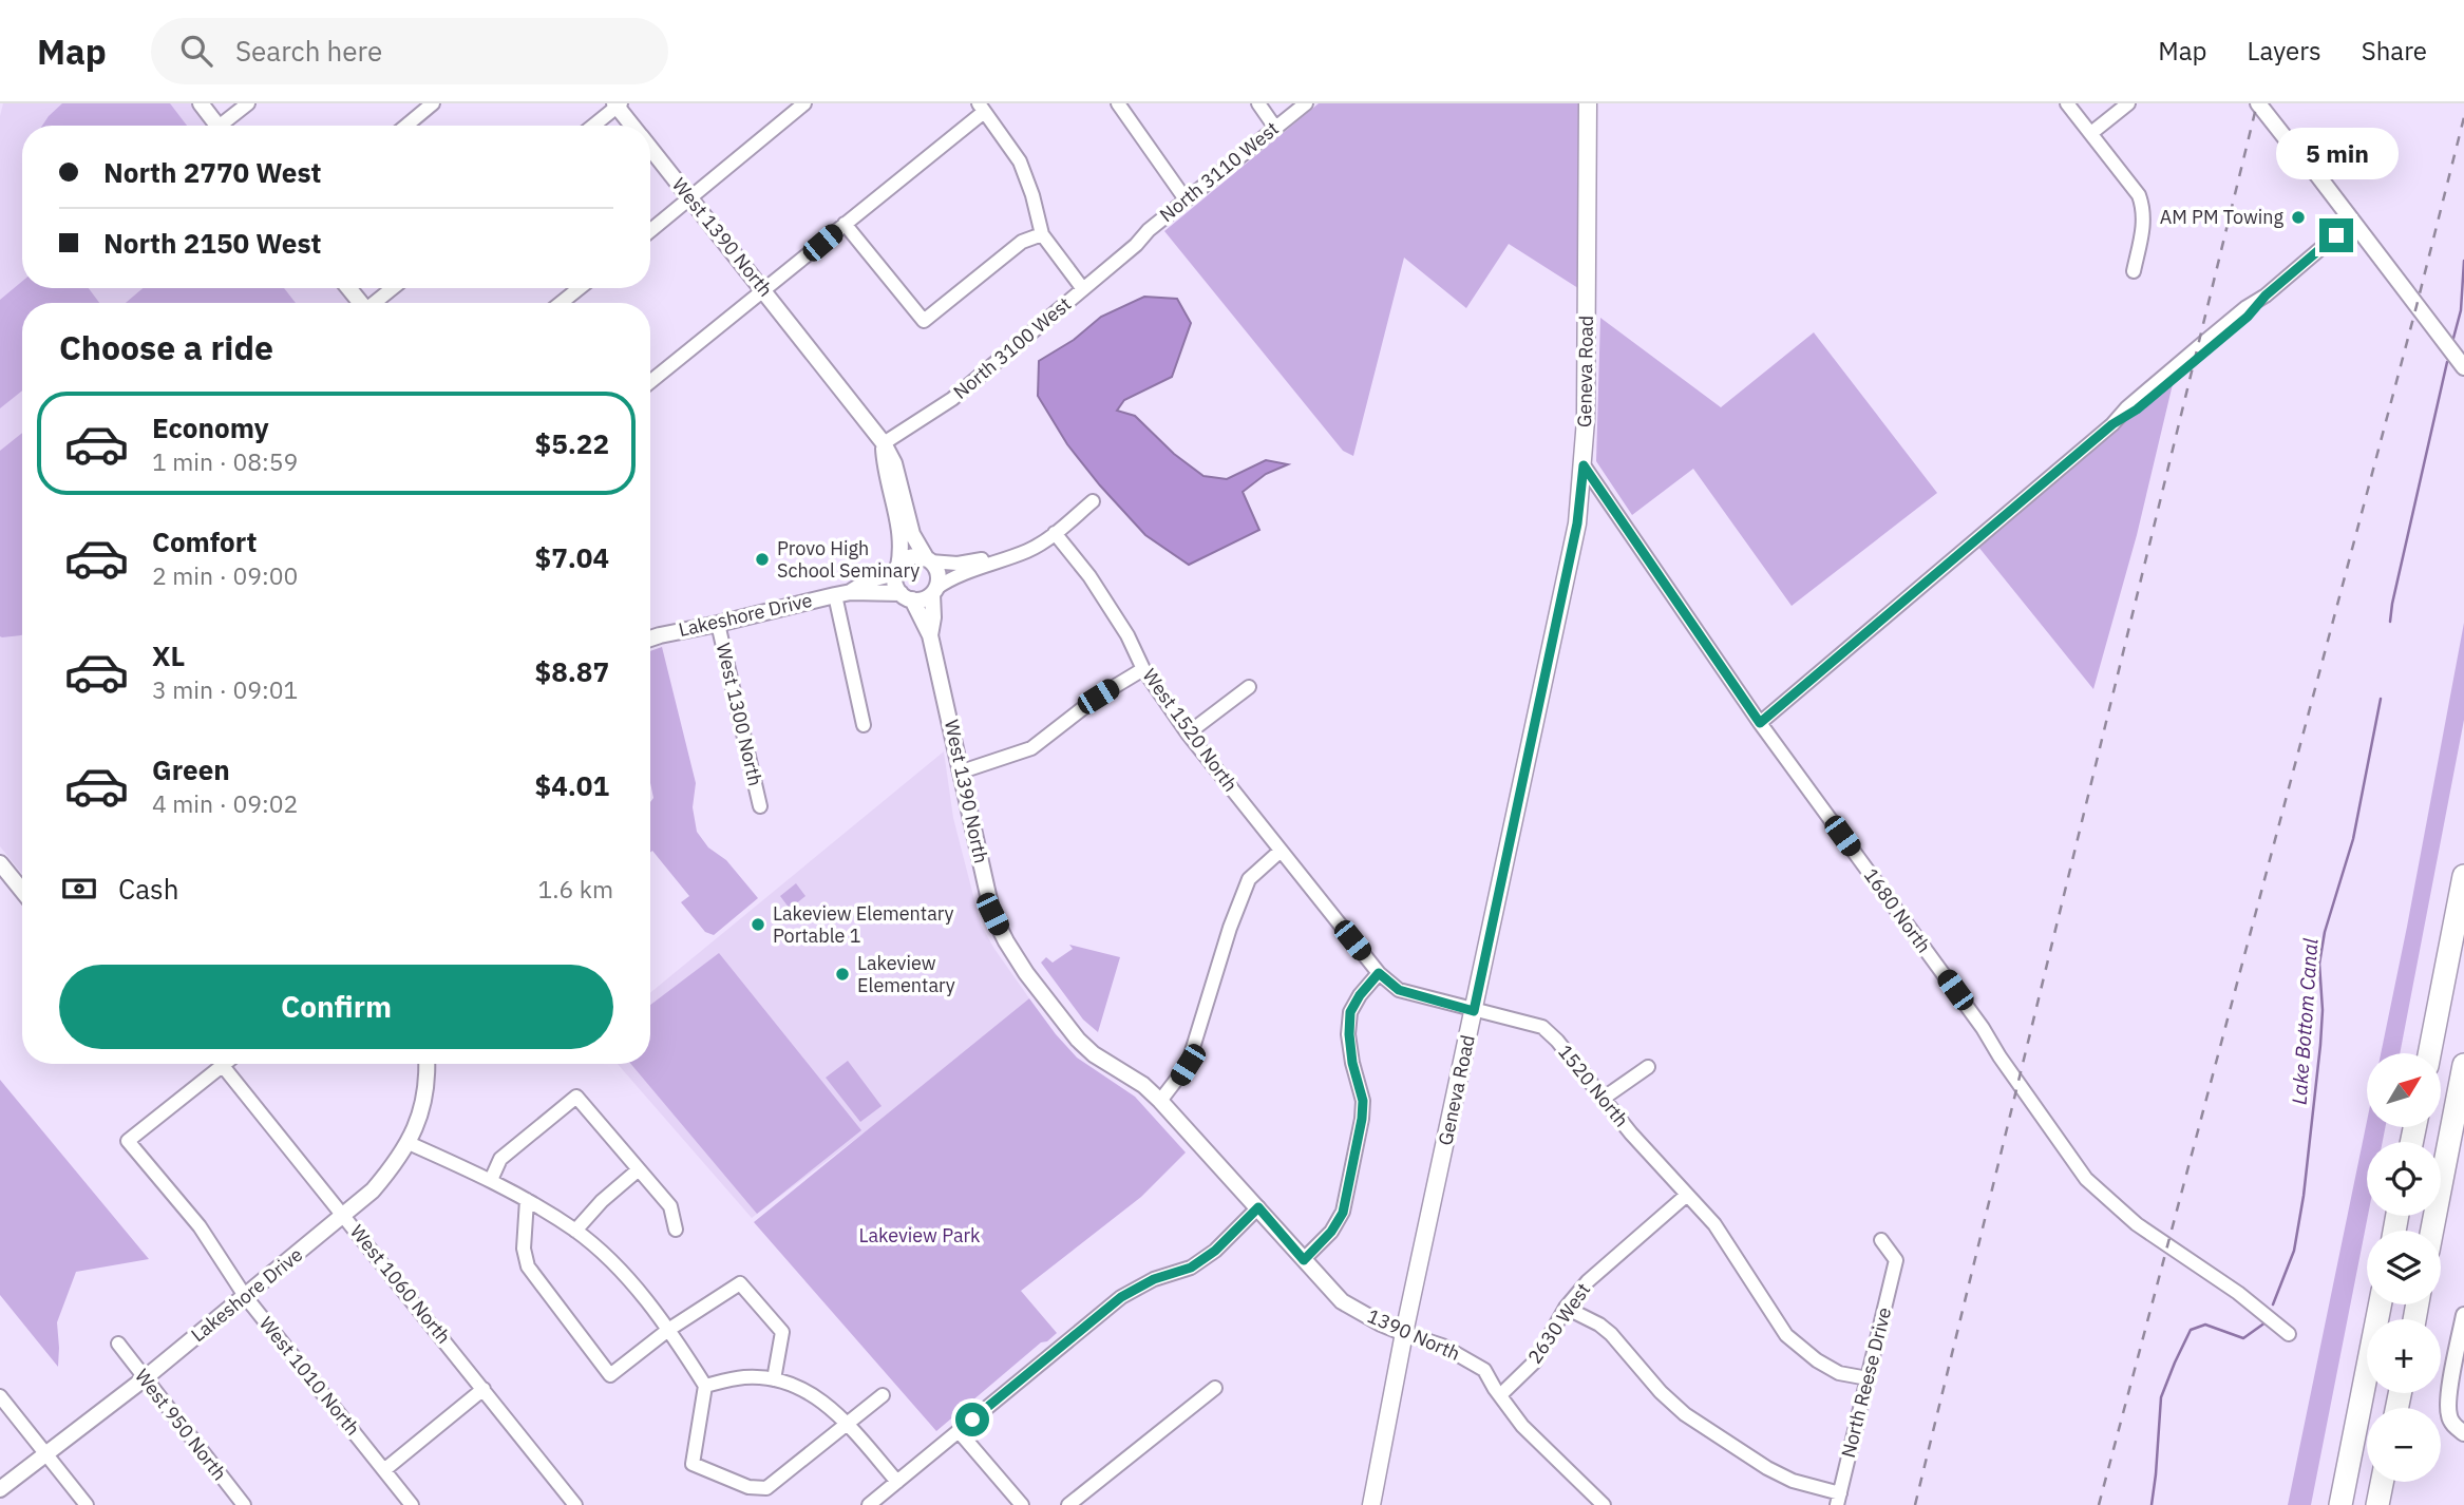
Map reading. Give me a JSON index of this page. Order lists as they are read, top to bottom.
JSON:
{
  "streets": {
    "main road": ["Geneva Road"],
    "street": [
      "North 3110 West",
      "West 1390 North",
      "North 3100 West",
      "Lakeshore Drive",
      "West 1300 North",
      "West 1520 North",
      "1680 North",
      "1520 North",
      "West 1060 North",
      "2630 West",
      "1390 North",
      "West 1010 North",
      "North Reese Drive",
      "West 950 North"
    ]
  },
  "crossings": [
    ["North 3110 West", "North 3100 West"],
    ["West 1390 North", "North 3100 West"],
    ["West 1390 North", "Lakeshore Drive"],
    ["West 1390 North", "1390 North"],
    ["Geneva Road", "1680 North"],
    ["Geneva Road", "1520 North"],
    ["Geneva Road", "1390 North"],
    ["Lakeshore Drive", "West 1300 North"],
    ["Lakeshore Drive", "West 1060 North"],
    ["Lakeshore Drive", "West 1010 North"],
    ["Lakeshore Drive", "West 950 North"],
    ["West 1520 North", "1520 North"],
    ["1520 North", "2630 West"],
    ["1520 North", "North Reese Drive"],
    ["West 1060 North", "West 1010 North"],
    ["2630 West", "1390 North"]
  ],
  "water": ["Lake Bottom Canal"],
  "parks": ["Lakeview Park"],
  "places": [
    "AM PM Towing",
    "Provo High School Seminary",
    "Lakeview Elementary Portable 1",
    "Lakeview Elementary"
  ],
  "north": "top right",
  "page": {
    "header": "Map",
    "search": "Search here",
    "nav": ["Map", "Layers", "Share"],
    "banner": ["North 2770 West", "North 2150 West"],
    "bubble": "5 min",
    "heading": "Choose a ride",
    "list": [
      {
        "name": "Economy",
        "note": "1 min · 08:59",
        "value": "$5.22"
      },
      {
        "name": "Comfort",
        "note": "2 min · 09:00",
        "value": "$7.04"
      },
      {
        "name": "XL",
        "note": "3 min · 09:01",
        "value": "$8.87"
      },
      {
        "name": "Green",
        "note": "4 min · 09:02",
        "value": "$4.01"
      }
    ],
    "pay": ["Cash", "1.6 km"],
    "buttons": "Confirm",
    "map_buttons": ["+", "−"]
  }
}
